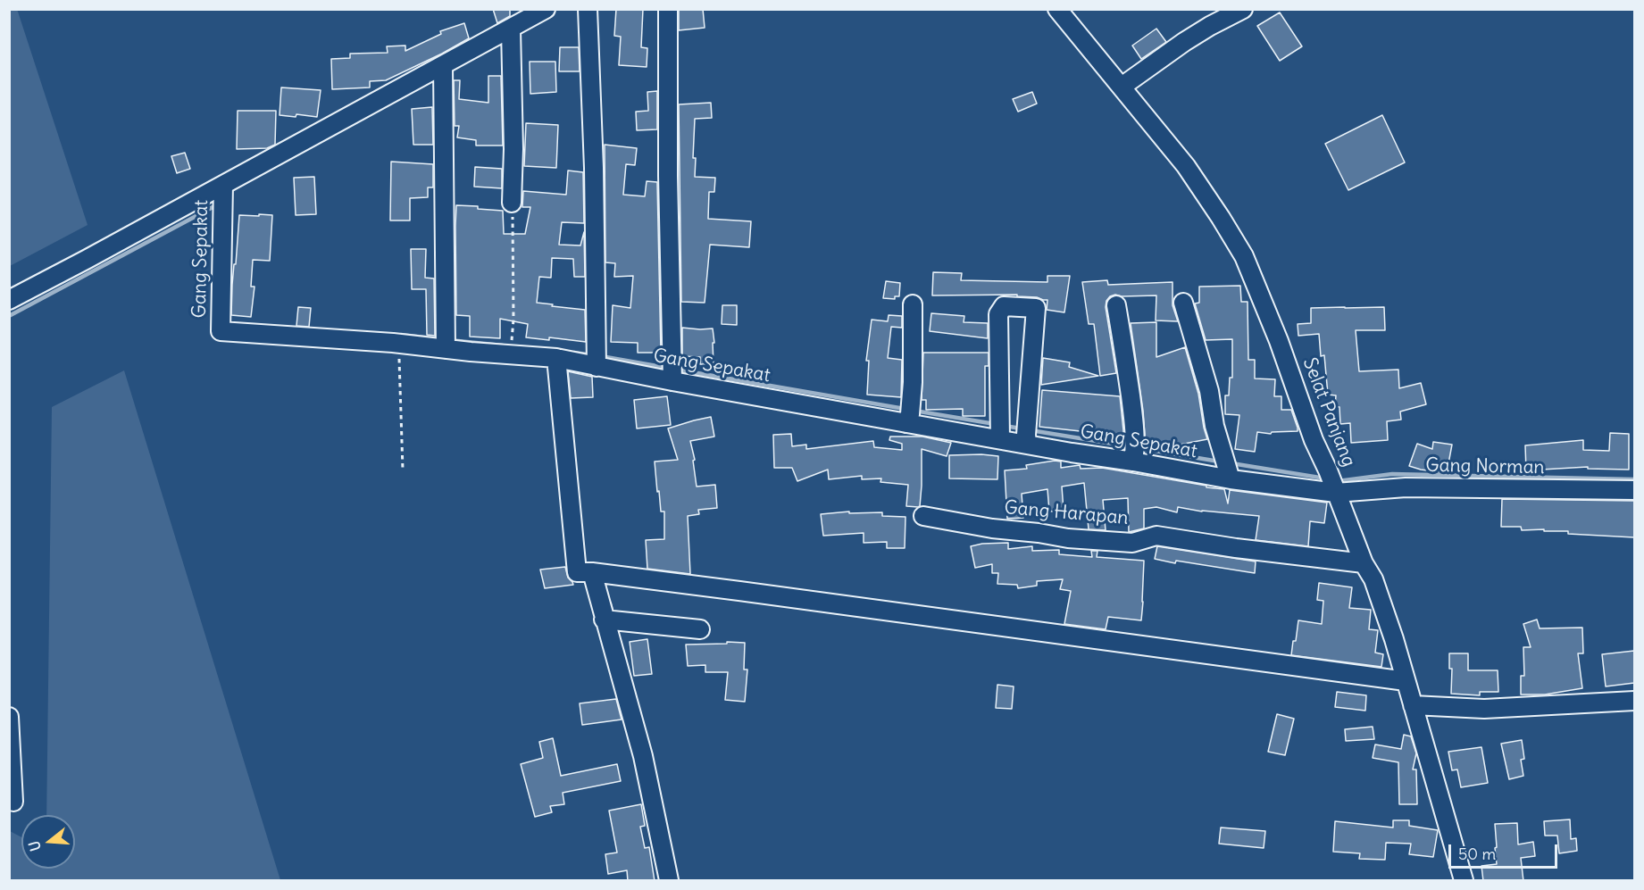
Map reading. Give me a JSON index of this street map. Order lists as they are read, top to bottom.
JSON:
{
  "streets": {
    "street": [
      "Gang Sepakat",
      "Selat Panjang",
      "Gang Norman",
      "Gang Harapan"
    ]
  },
  "crossings": [
    ["Gang Sepakat", "Selat Panjang"],
    ["Gang Sepakat", "Gang Norman"],
    ["Selat Panjang", "Gang Norman"],
    ["Selat Panjang", "Gang Harapan"]
  ],
  "scale_bar": "50 m",
  "north": "left"
}
